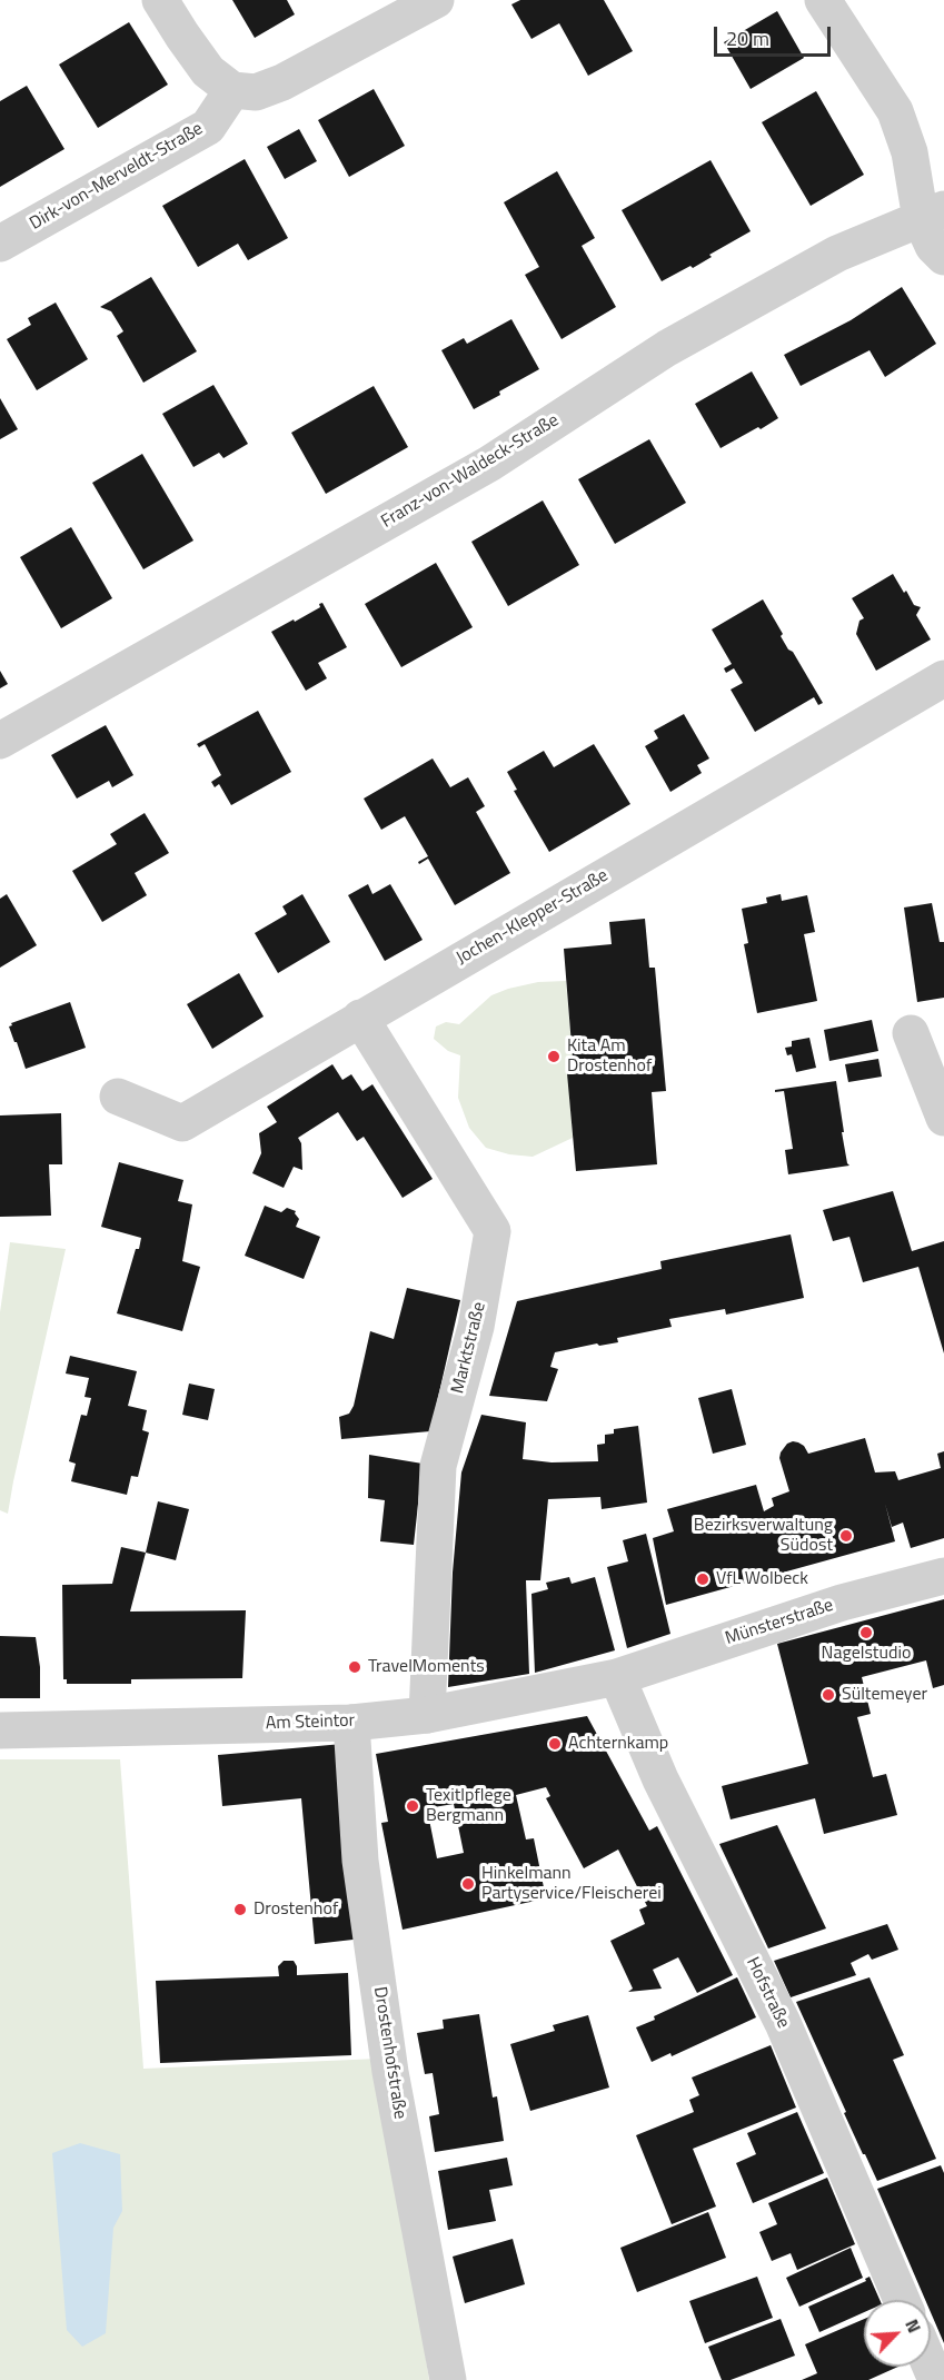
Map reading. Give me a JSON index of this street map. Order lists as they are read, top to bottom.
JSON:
{
  "streets": {
    "street": [
      "Dirk-von-Merveldt-Straße",
      "Franz-von-Waldeck-Straße",
      "Jochen-Klepper-Straße",
      "Marktstraße",
      "Münsterstraße",
      "Am Steintor",
      "Hofstraße",
      "Drostenhofstraße"
    ]
  },
  "crossings": [
    ["Jochen-Klepper-Straße", "Marktstraße"],
    ["Marktstraße", "Am Steintor"],
    ["Münsterstraße", "Am Steintor"],
    ["Münsterstraße", "Hofstraße"],
    ["Am Steintor", "Hofstraße"],
    ["Am Steintor", "Drostenhofstraße"]
  ],
  "places": [
    "Kita Am Drostenhof",
    "Bezirksverwaltung Südost",
    "VfL Wolbeck",
    "Nagelstudio",
    "TravelMoments",
    "Sültemeyer",
    "Achternkamp",
    "Texitlpflege Bergmann",
    "Hinkelmann Partyservice/Fleischerei",
    "Drostenhof"
  ],
  "scale_bar": "20 m",
  "north": "top right"
}
